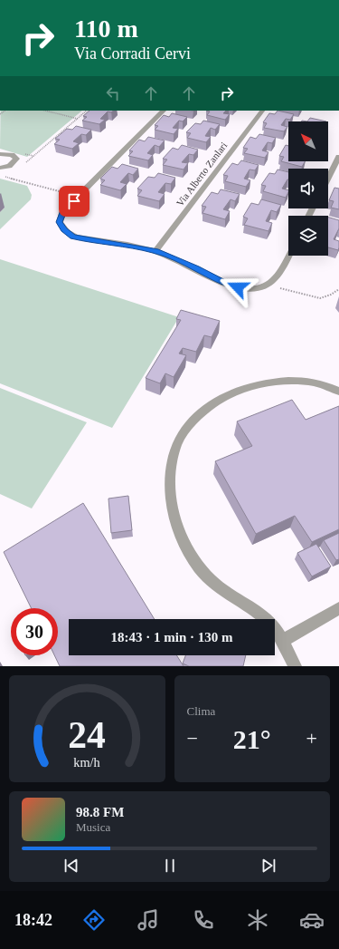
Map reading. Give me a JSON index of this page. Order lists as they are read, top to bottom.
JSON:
{
  "streets": {
    "street": ["Via Alberto Zanlari"]
  },
  "north": "top left",
  "page": {
    "turn": ["110 m", "Via Corradi Cervi"],
    "limit": "30",
    "trip": "18:43 · 1 min · 130 m",
    "tile": "Clima",
    "heat": ["−", "21°", "+"],
    "song": ["98.8 FM", "Musica"],
    "tabs": "18:42",
    "gauge": ["24", "km/h"]
  }
}
